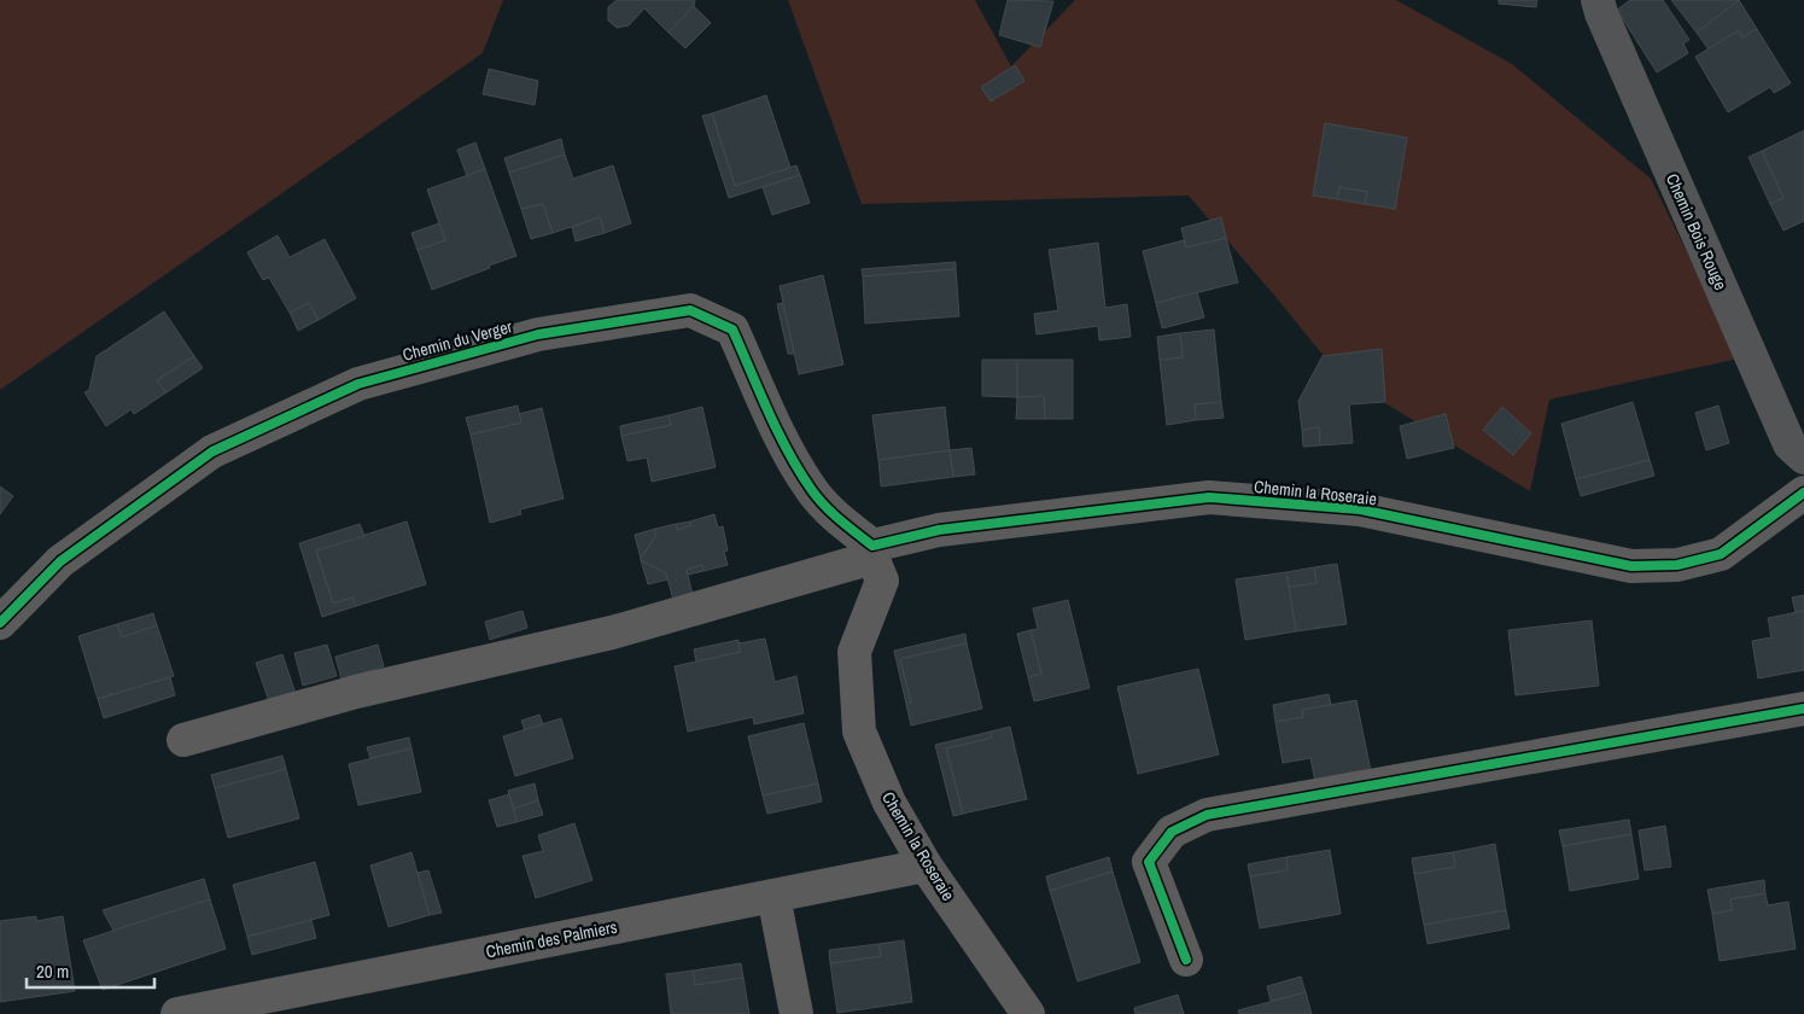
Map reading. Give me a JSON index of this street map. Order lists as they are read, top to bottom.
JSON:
{
  "streets": {
    "street": [
      "Chemin Bois Rouge",
      "Chemin du Verger",
      "Chemin la Roseraie",
      "Chemin des Palmiers"
    ]
  },
  "crossings": [
    ["Chemin du Verger", "Chemin la Roseraie"],
    ["Chemin la Roseraie", "Chemin des Palmiers"]
  ],
  "scale_bar": "20 m"
}
